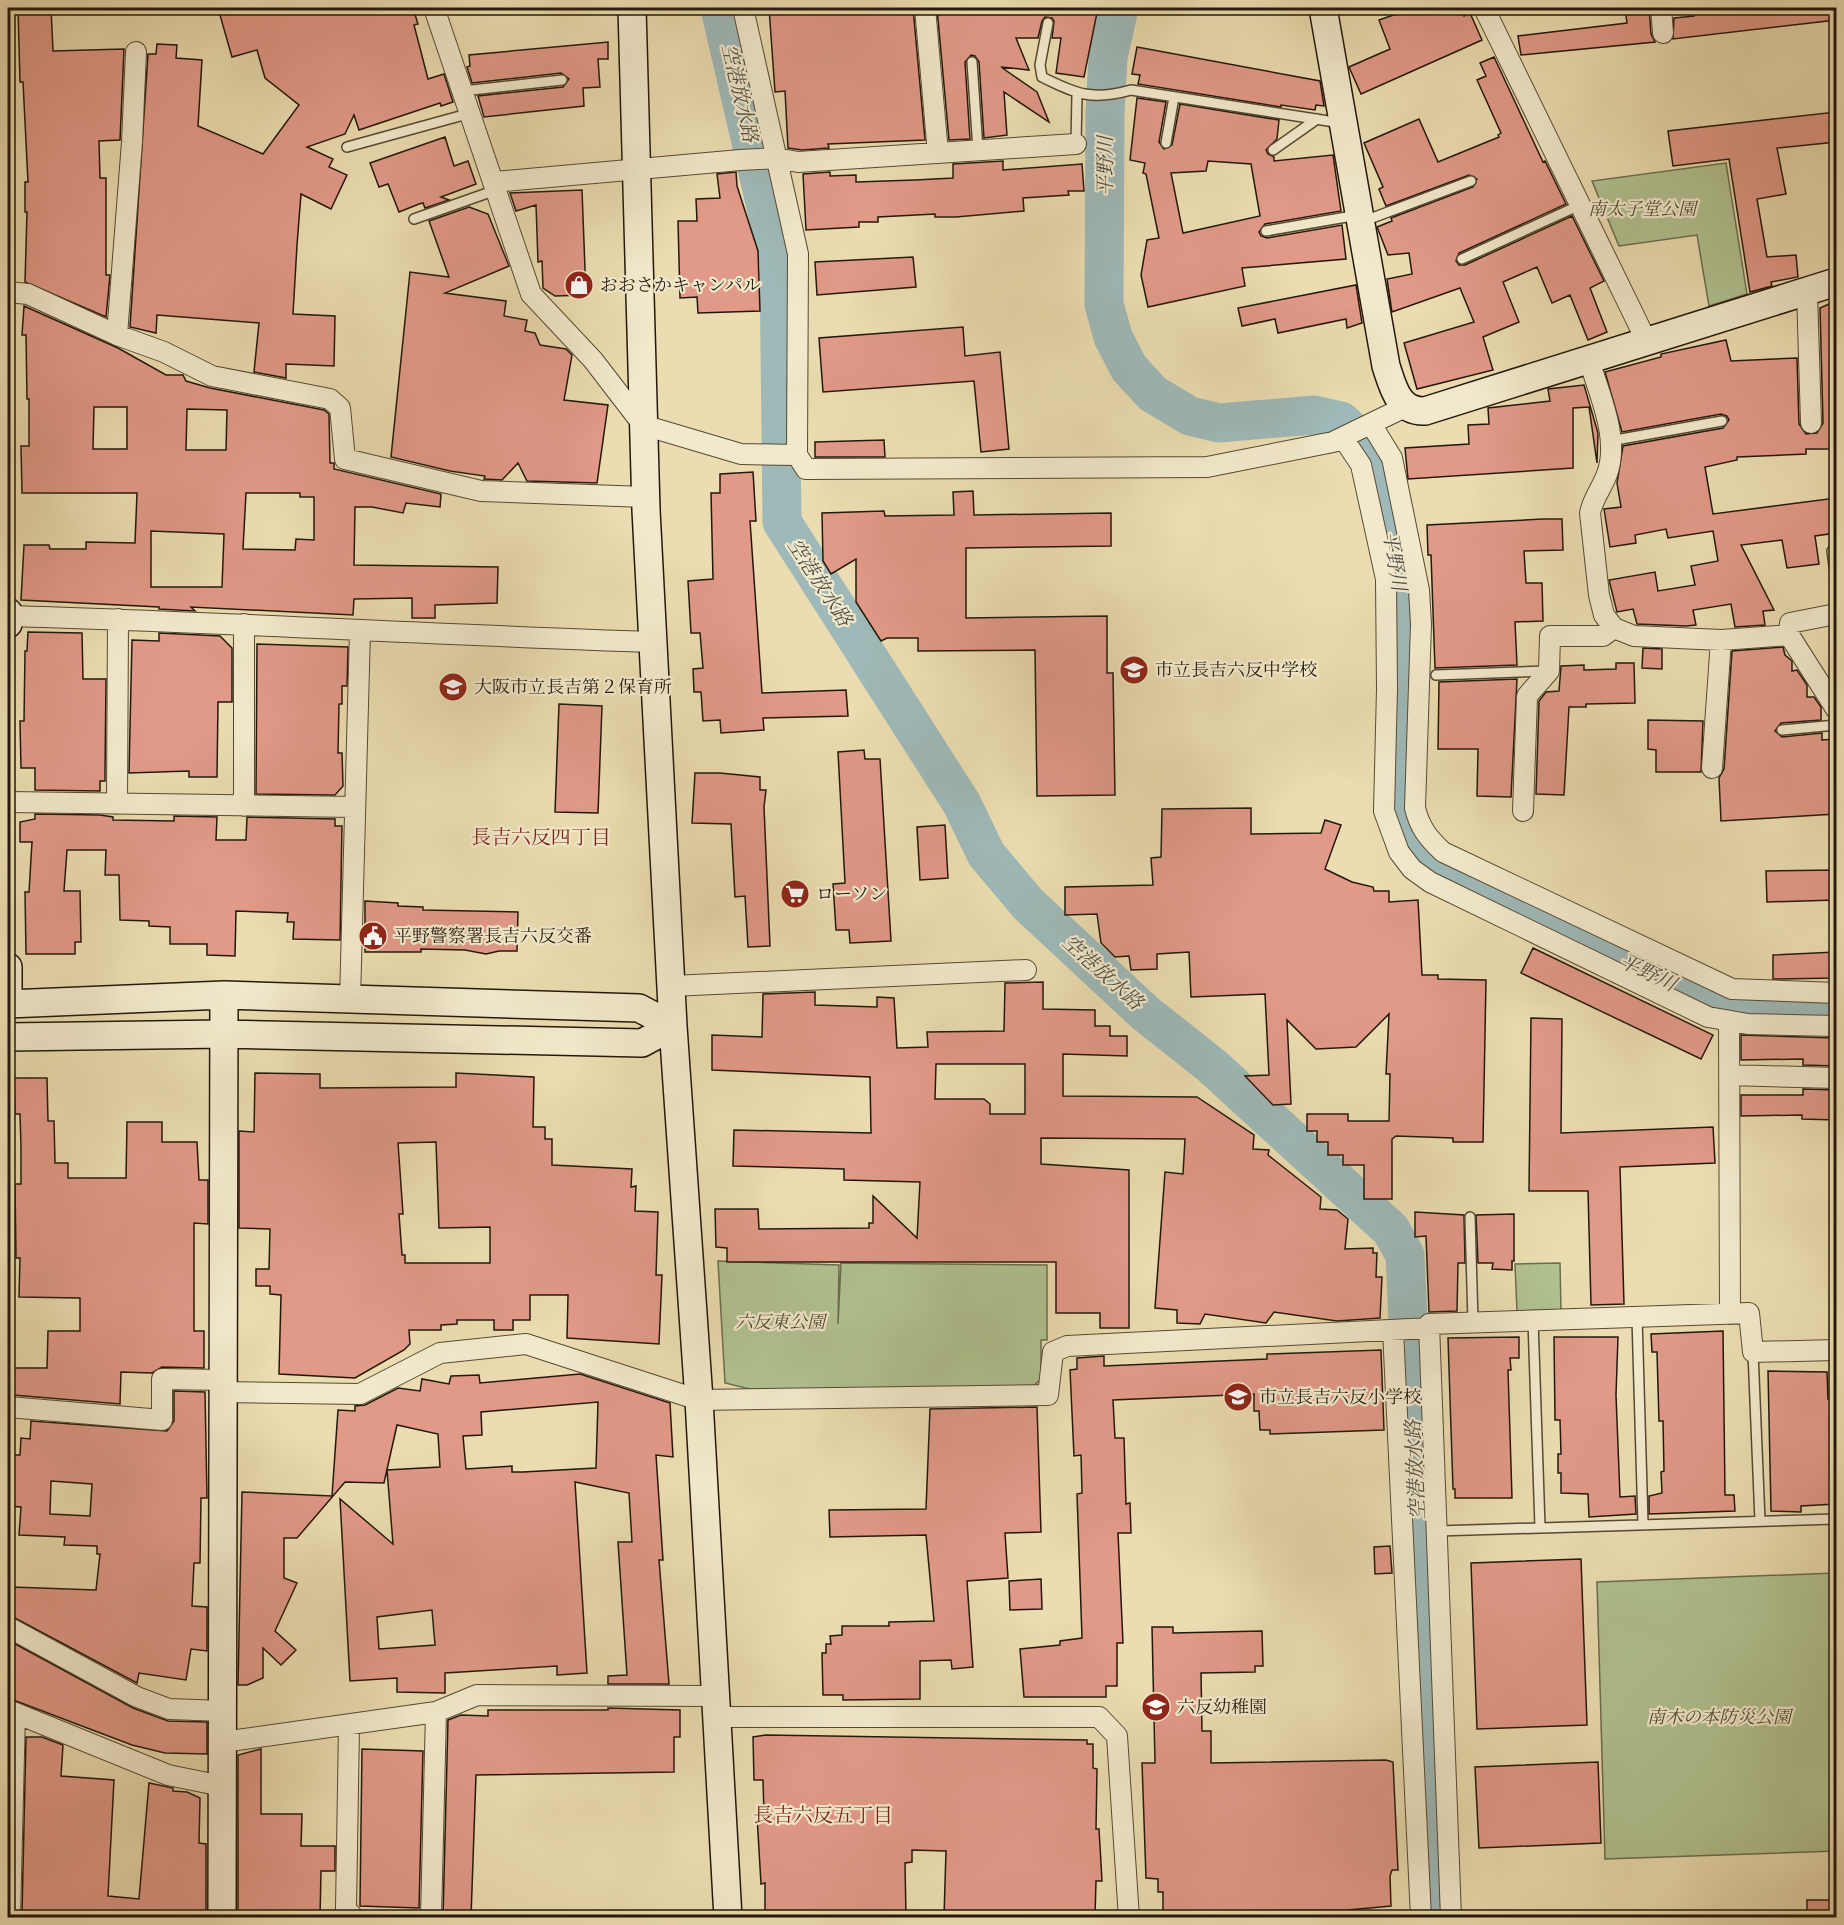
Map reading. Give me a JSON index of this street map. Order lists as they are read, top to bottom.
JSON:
{
  "districts": ["長吉六反四丁目", "長吉六反五丁目"],
  "water": ["空港放水路", "平野川"],
  "parks": ["南太子堂公園", "六反東公園", "南木の本防災公園"],
  "places": {
    "shop": ["おおさかキャンパル"],
    "school or university": [
      "市立長吉六反中学校",
      "大阪市立長吉第２保育所",
      "市立長吉六反小学校",
      "六反幼稚園"
    ],
    "supermarket": ["ローソン"],
    "public building": ["平野警察署長吉六反交番"]
  }
}
